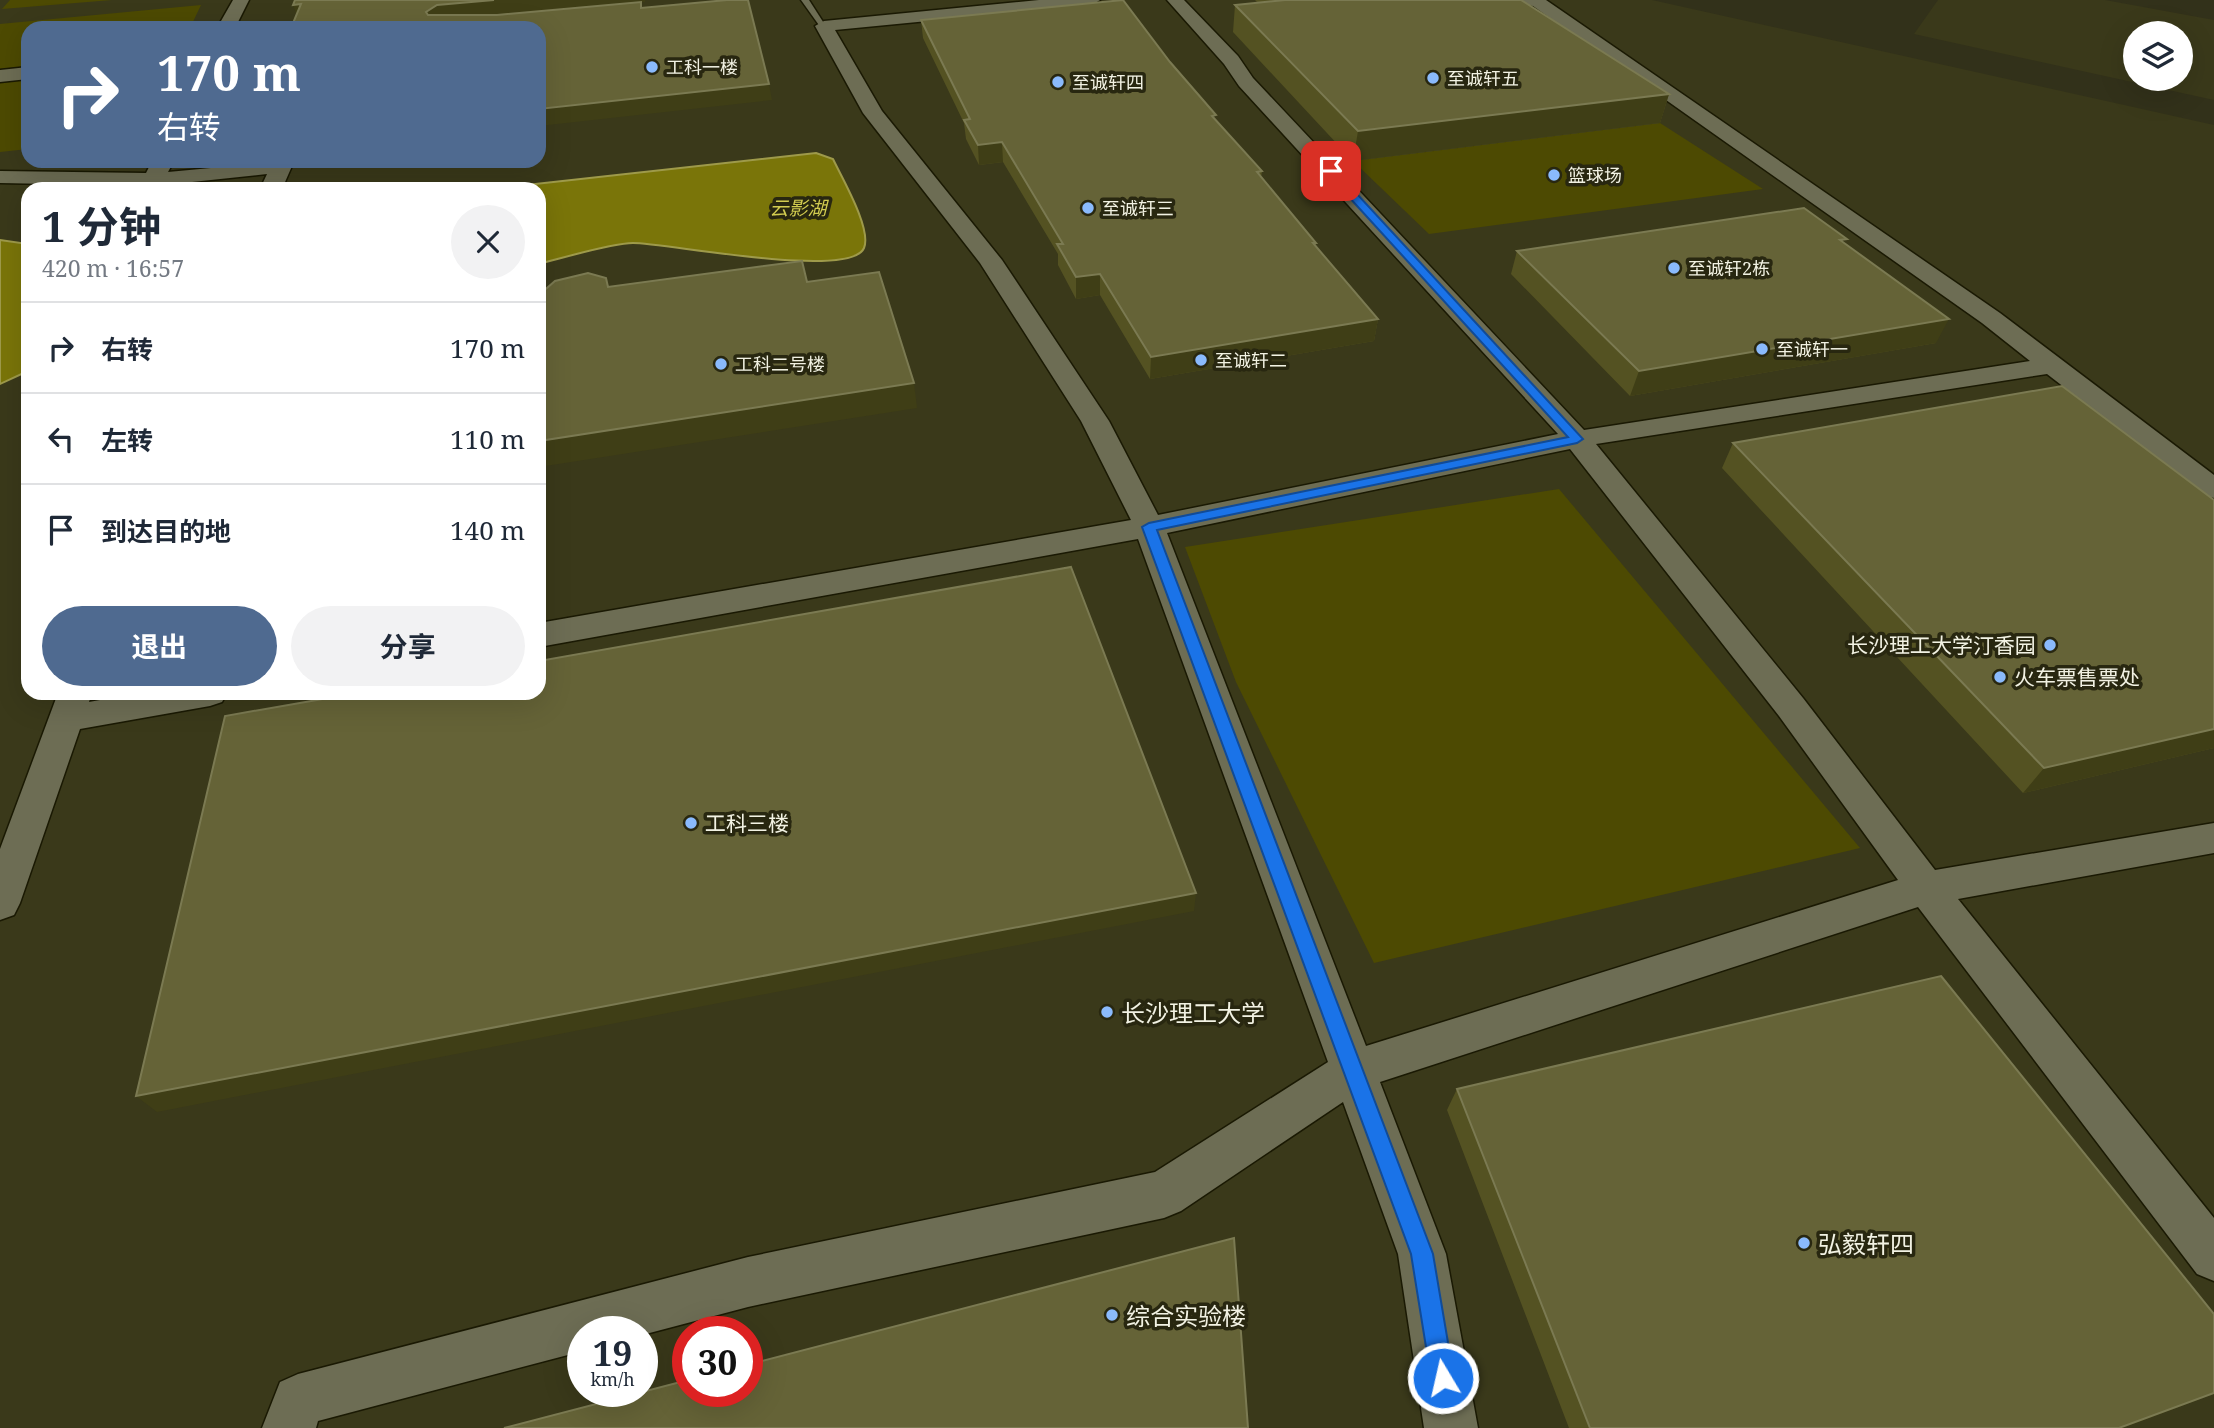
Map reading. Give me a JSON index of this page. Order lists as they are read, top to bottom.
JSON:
{
  "water": ["云影湖"],
  "places": [
    "工科一楼",
    "至诚轩五",
    "至诚轩四",
    "篮球场",
    "至诚轩三",
    "至诚轩2栋",
    "至诚轩一",
    "至诚轩二",
    "工科二号楼",
    "长沙理工大学汀香园",
    "火车票售票处",
    "工科三楼",
    "长沙理工大学",
    "弘毅轩四",
    "综合实验楼"
  ],
  "page": {
    "turn": ["170 m", "右转"],
    "heading": ["1 分钟", "420 m · 16:57"],
    "list": [
      {
        "name": "右转",
        "value": "170 m"
      },
      {
        "name": "左转",
        "value": "110 m"
      },
      {
        "name": "到达目的地",
        "value": "140 m"
      }
    ],
    "buttons": ["退出", "分享"],
    "speed": "19 km/h",
    "limit": "30"
  }
}
